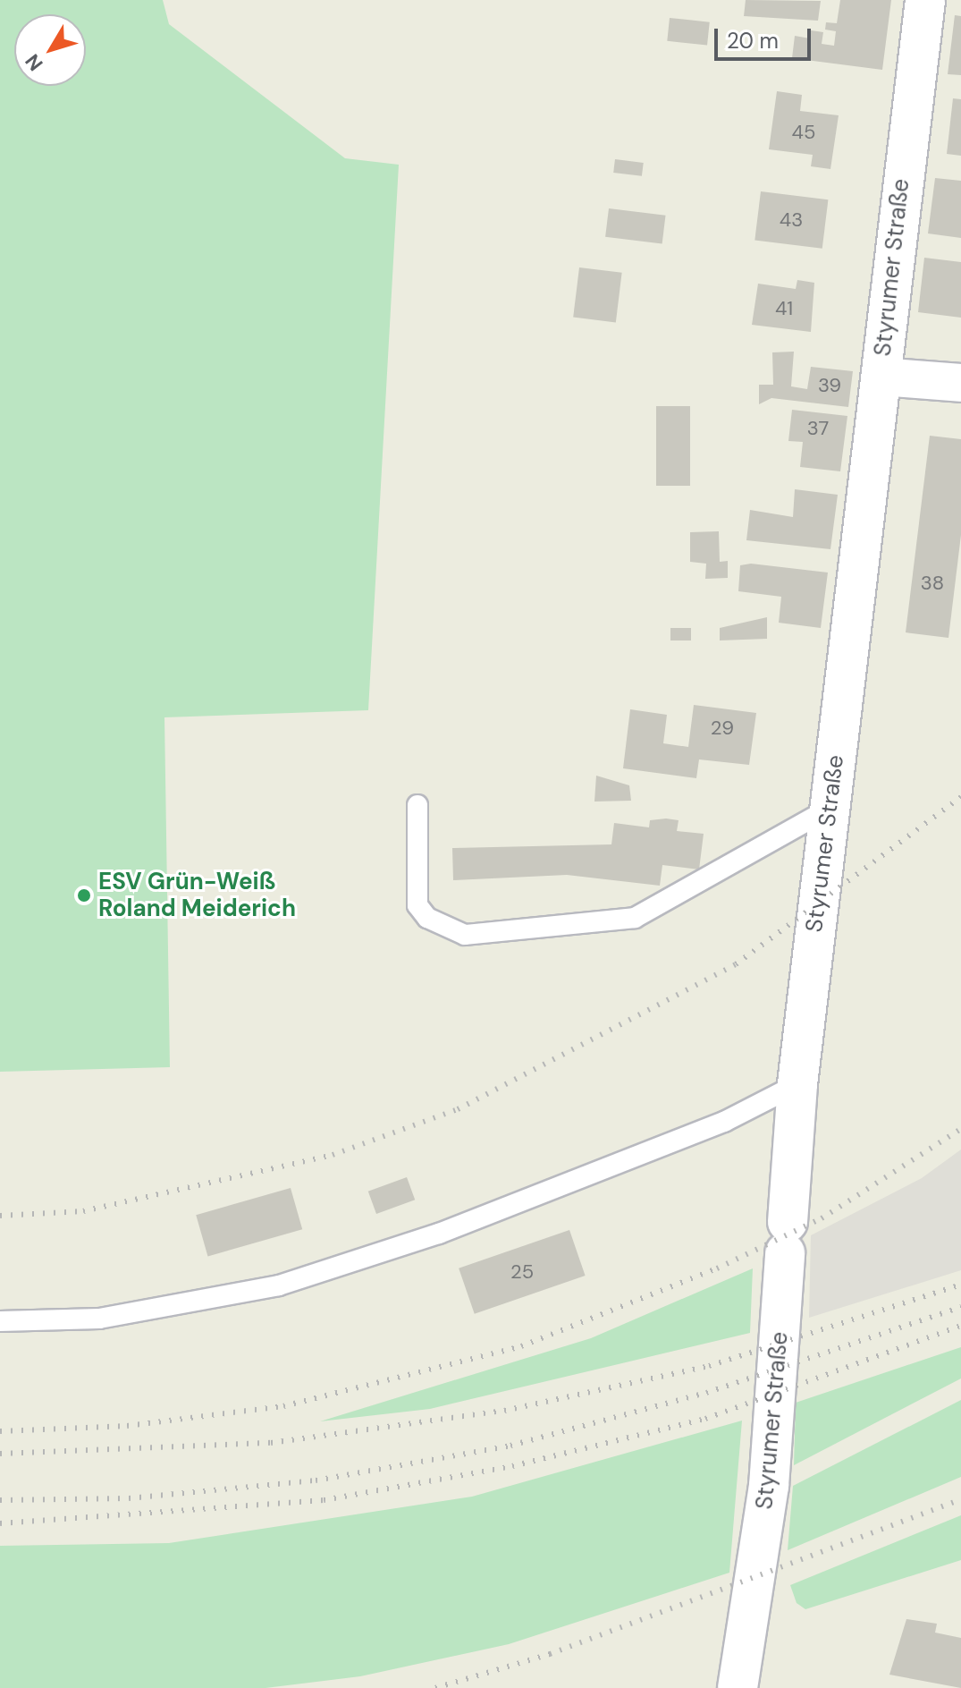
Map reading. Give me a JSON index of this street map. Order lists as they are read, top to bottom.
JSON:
{
  "streets": {
    "street": ["Styrumer Straße"]
  },
  "places": ["ESV Grün-Weiß Roland Meiderich"],
  "house_numbers": [
    "45",
    "43",
    "41",
    "39",
    "37",
    "38",
    "29",
    "25"
  ],
  "scale_bar": "20 m",
  "north": "bottom left"
}
